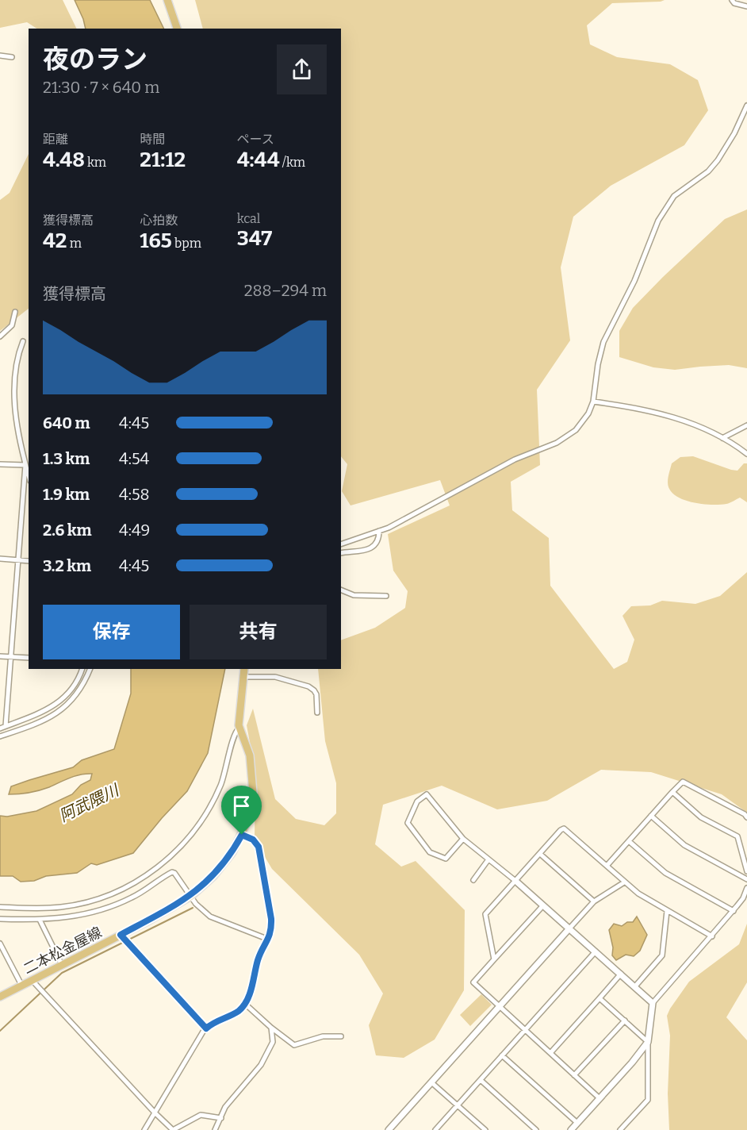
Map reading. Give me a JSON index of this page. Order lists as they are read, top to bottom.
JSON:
{
  "streets": {
    "main road": ["二本松金屋線"]
  },
  "water": ["阿武隈川"],
  "page": {
    "heading": ["夜のラン", "21:30 · 7 × 640 m"],
    "stats": [
      ["距離", "4.48 km"],
      ["時間", "21:12"],
      ["ペース", "4:44 /km"],
      ["獲得標高", "42 m"],
      ["心拍数", "165 bpm"],
      ["kcal", "347"]
    ],
    "chart": ["獲得標高", "288–294 m"],
    "list": [
      {
        "name": "640 m",
        "note": "4:45"
      },
      {
        "name": "1.3 km",
        "note": "4:54"
      },
      {
        "name": "1.9 km",
        "note": "4:58"
      },
      {
        "name": "2.6 km",
        "note": "4:49"
      },
      {
        "name": "3.2 km",
        "note": "4:45"
      }
    ],
    "buttons": ["保存", "共有"]
  }
}
